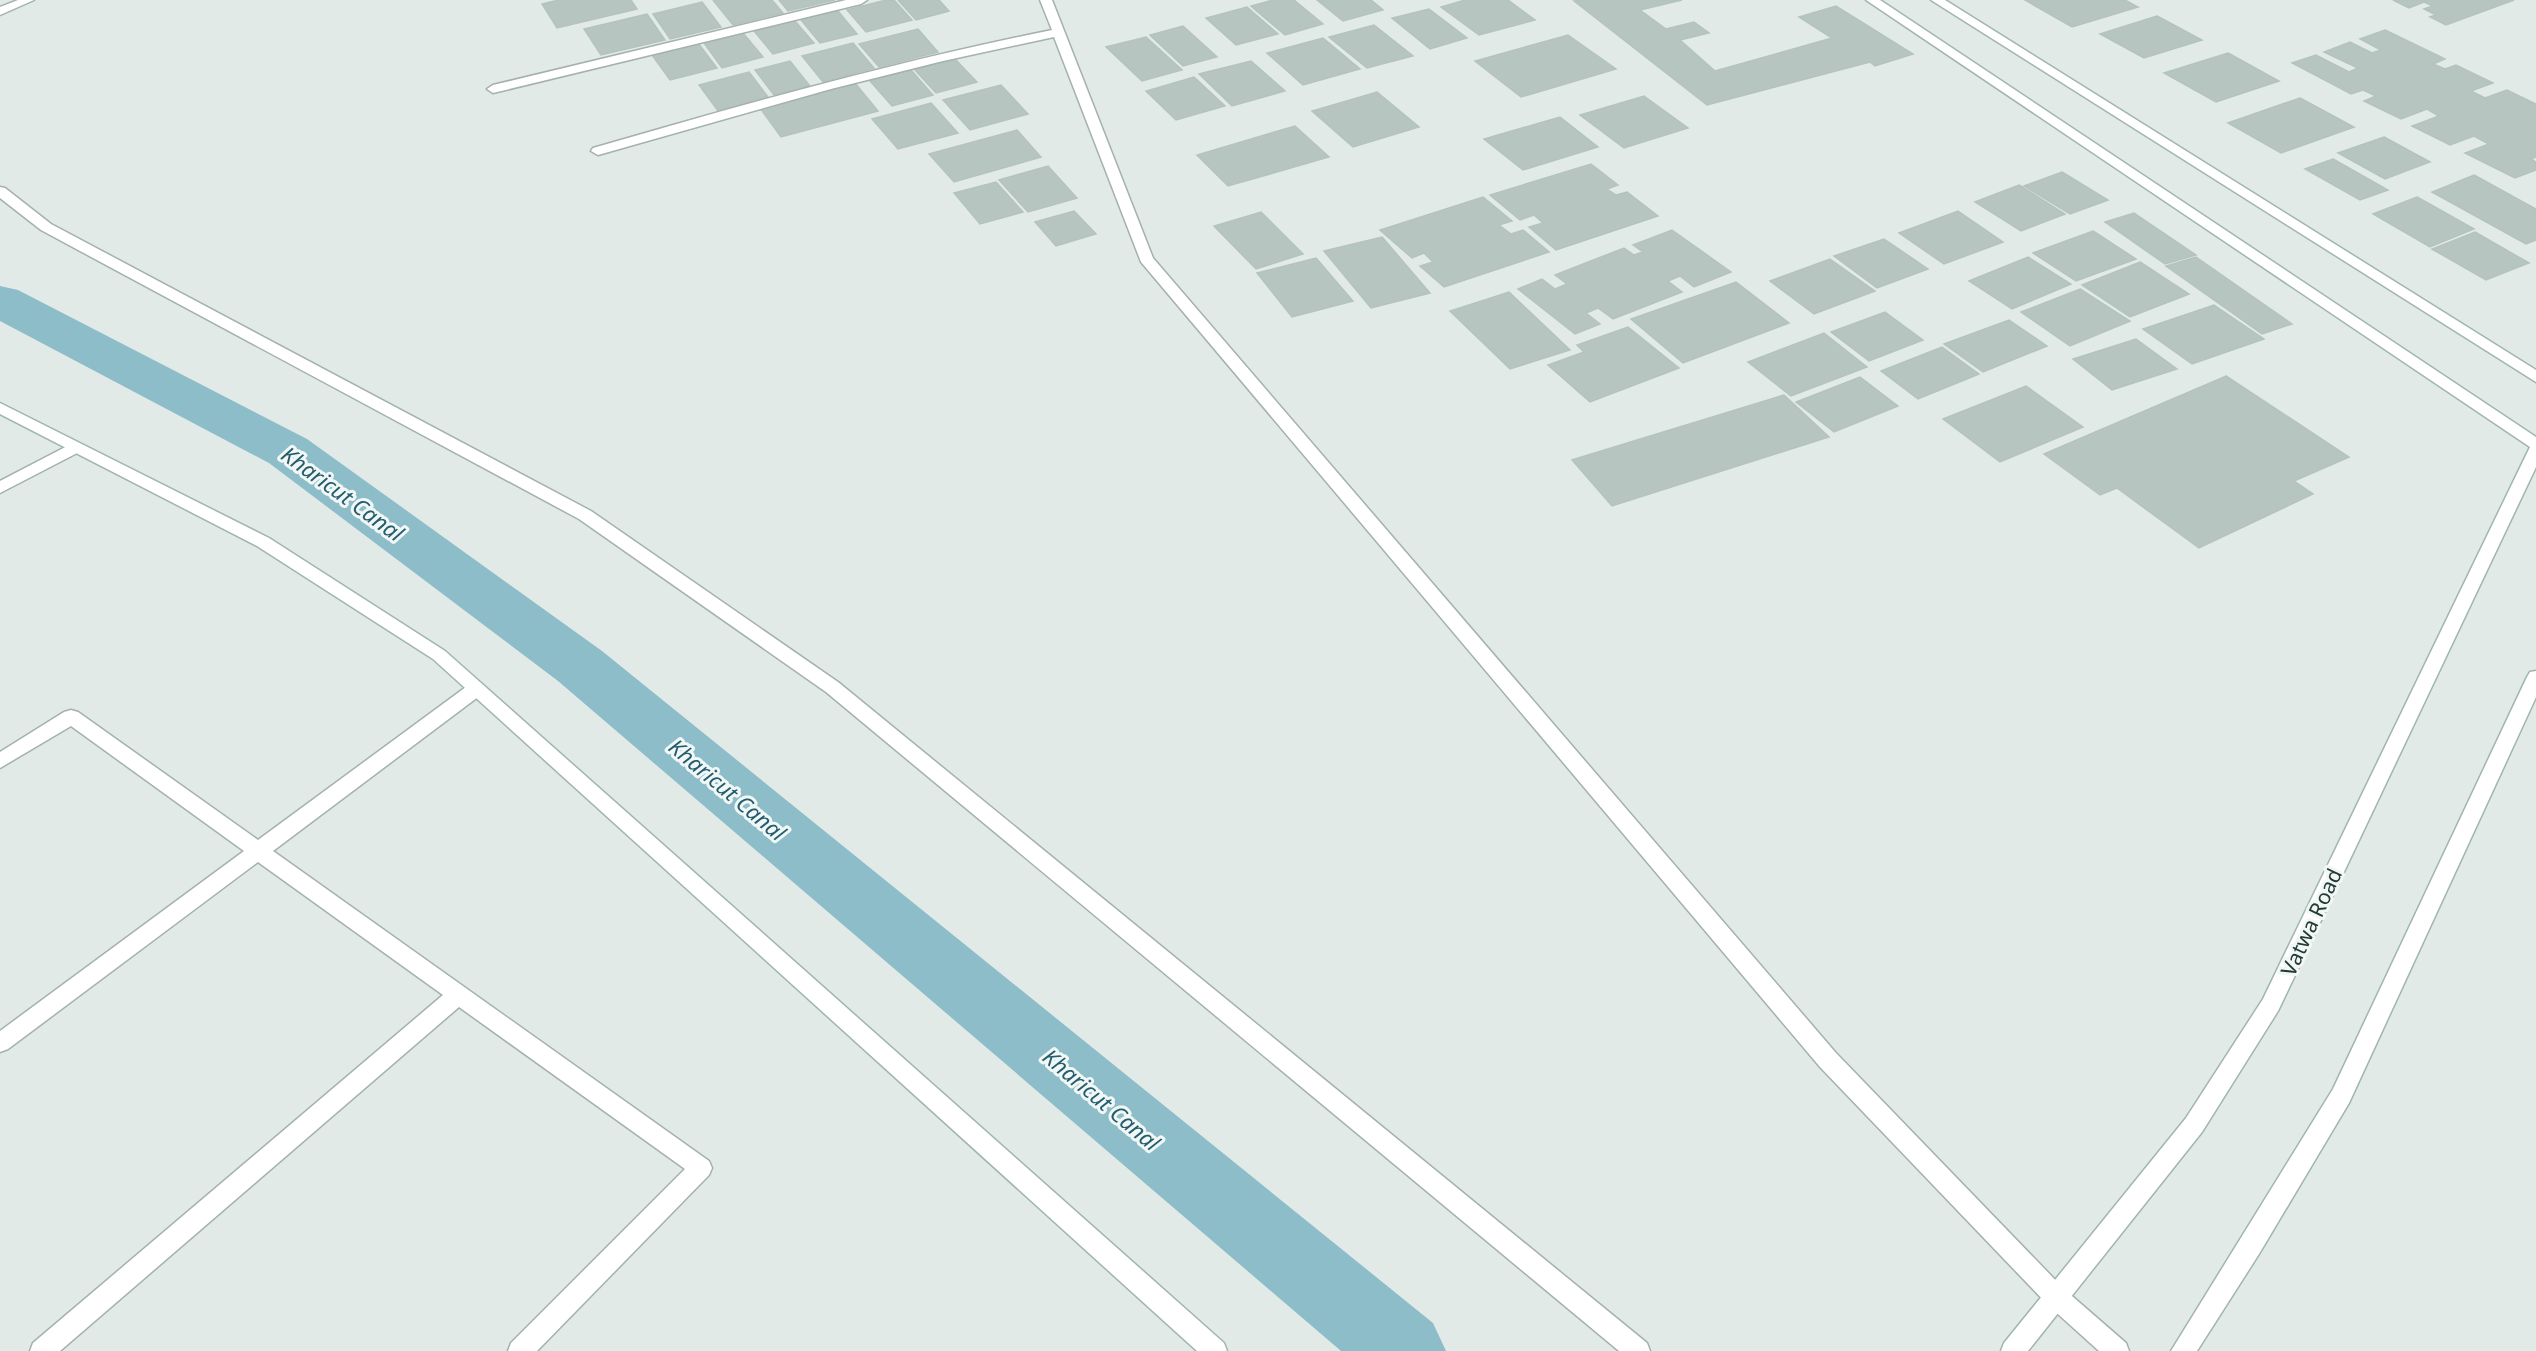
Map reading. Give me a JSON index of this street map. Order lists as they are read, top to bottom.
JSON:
{
  "streets": {
    "street": ["Vatwa Road"]
  },
  "water": ["Kharicut Canal"]
}
